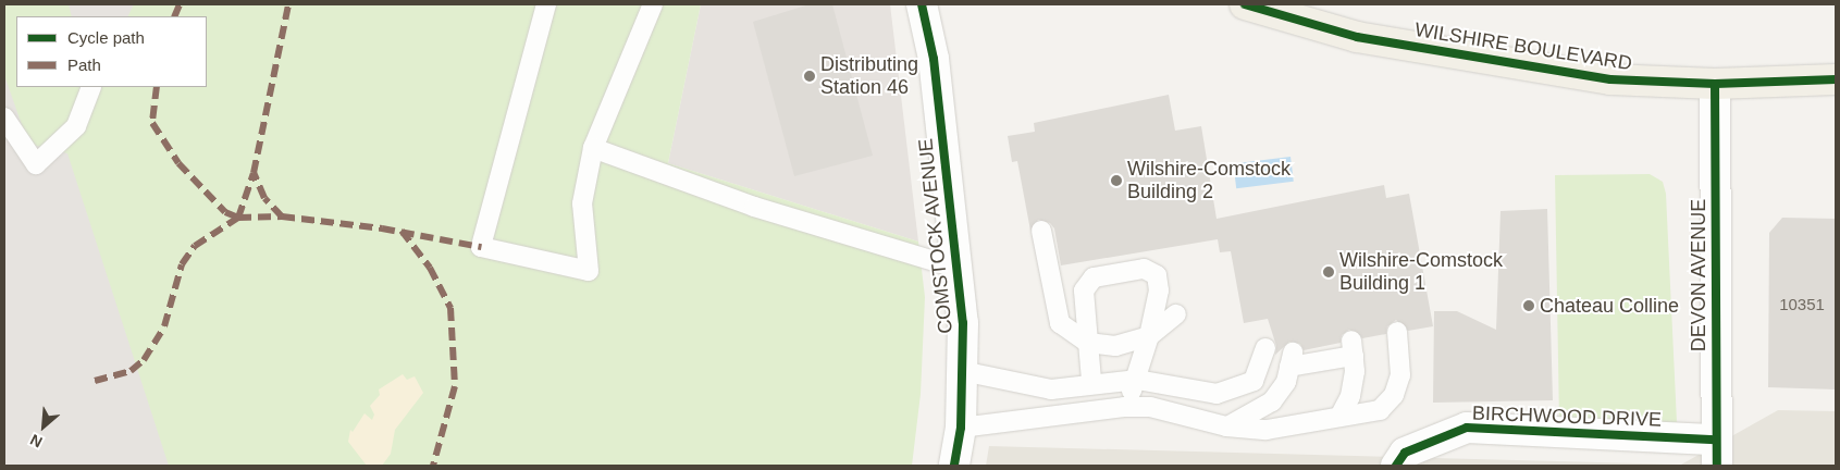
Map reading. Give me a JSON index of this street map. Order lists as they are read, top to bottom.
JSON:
{
  "streets": {
    "main road": ["WILSHIRE BOULEVARD"],
    "street": ["COMSTOCK AVENUE", "DEVON AVENUE", "BIRCHWOOD DRIVE"]
  },
  "crossings": [
    ["WILSHIRE BOULEVARD", "DEVON AVENUE"],
    ["DEVON AVENUE", "BIRCHWOOD DRIVE"]
  ],
  "places": [
    "Distributing Station 46",
    "Wilshire-Comstock Building 2",
    "Wilshire-Comstock Building 1",
    "Chateau Colline"
  ],
  "house_numbers": ["10351"],
  "legend": ["Cycle path", "Path"],
  "north": "bottom left"
}
